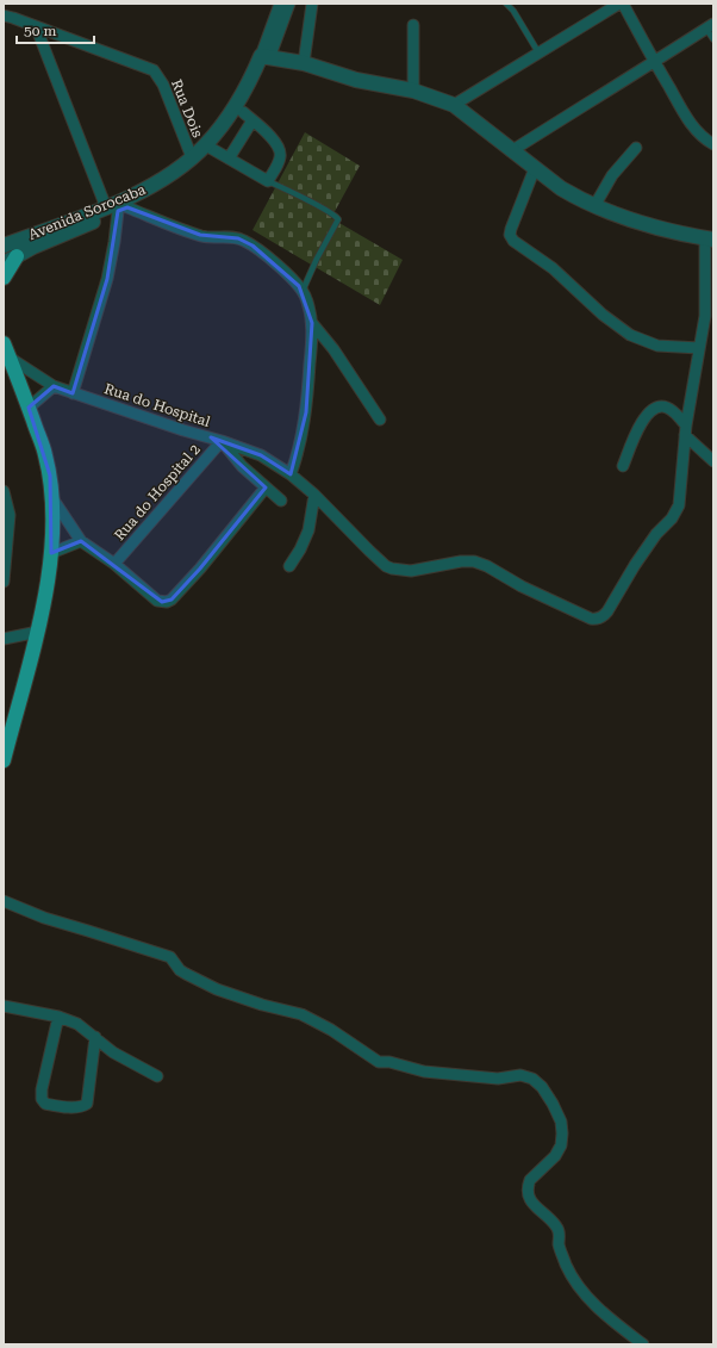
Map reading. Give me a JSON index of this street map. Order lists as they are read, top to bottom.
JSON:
{
  "streets": {
    "street": [
      "Rua Dois",
      "Avenida Sorocaba",
      "Rua do Hospital",
      "Rua do Hospital 2"
    ]
  },
  "crossings": [
    ["Rua Dois", "Avenida Sorocaba"],
    ["Avenida Sorocaba", "Rua do Hospital"],
    ["Rua do Hospital", "Rua do Hospital 2"]
  ],
  "scale_bar": "50 m"
}
